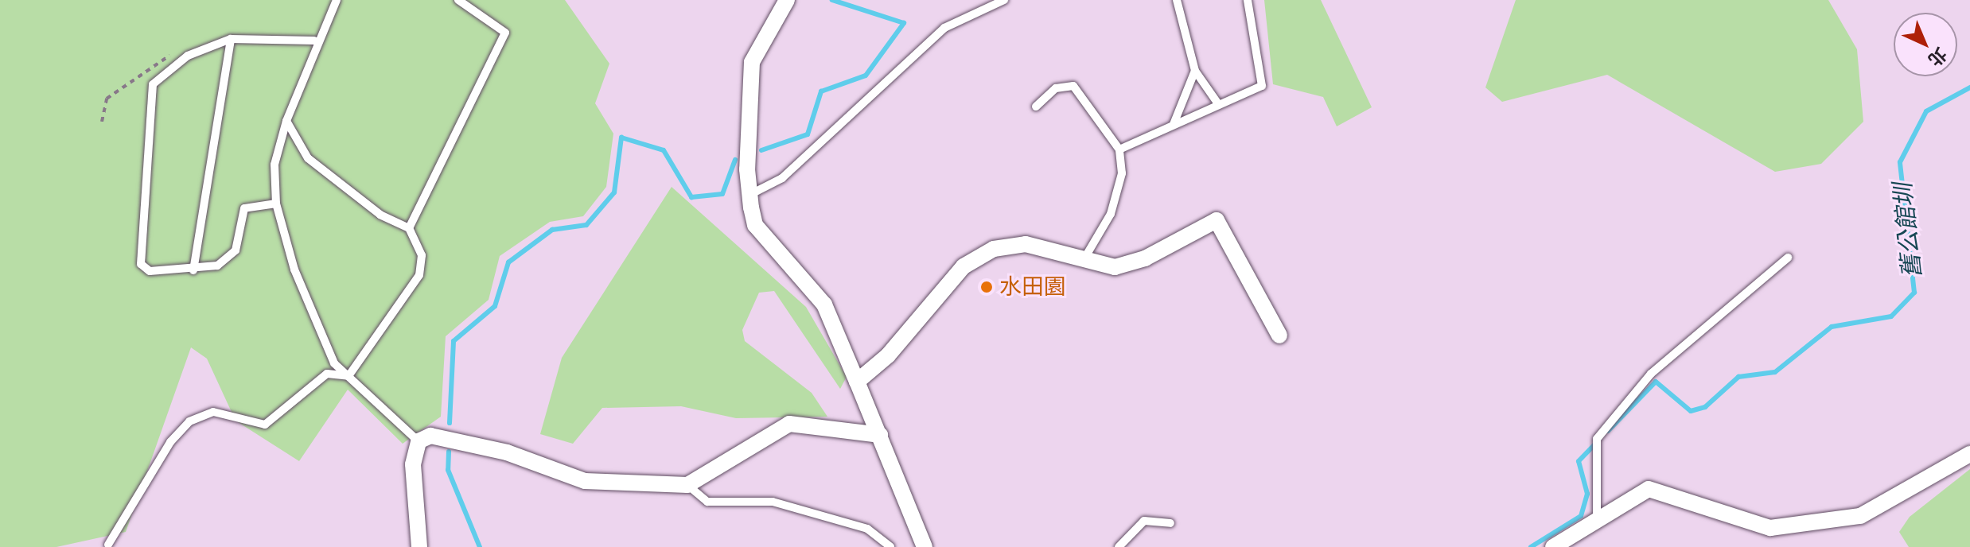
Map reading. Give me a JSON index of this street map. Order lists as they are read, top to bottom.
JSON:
{
  "water": ["舊公館圳"],
  "places": ["水田園"],
  "north": "bottom right"
}
